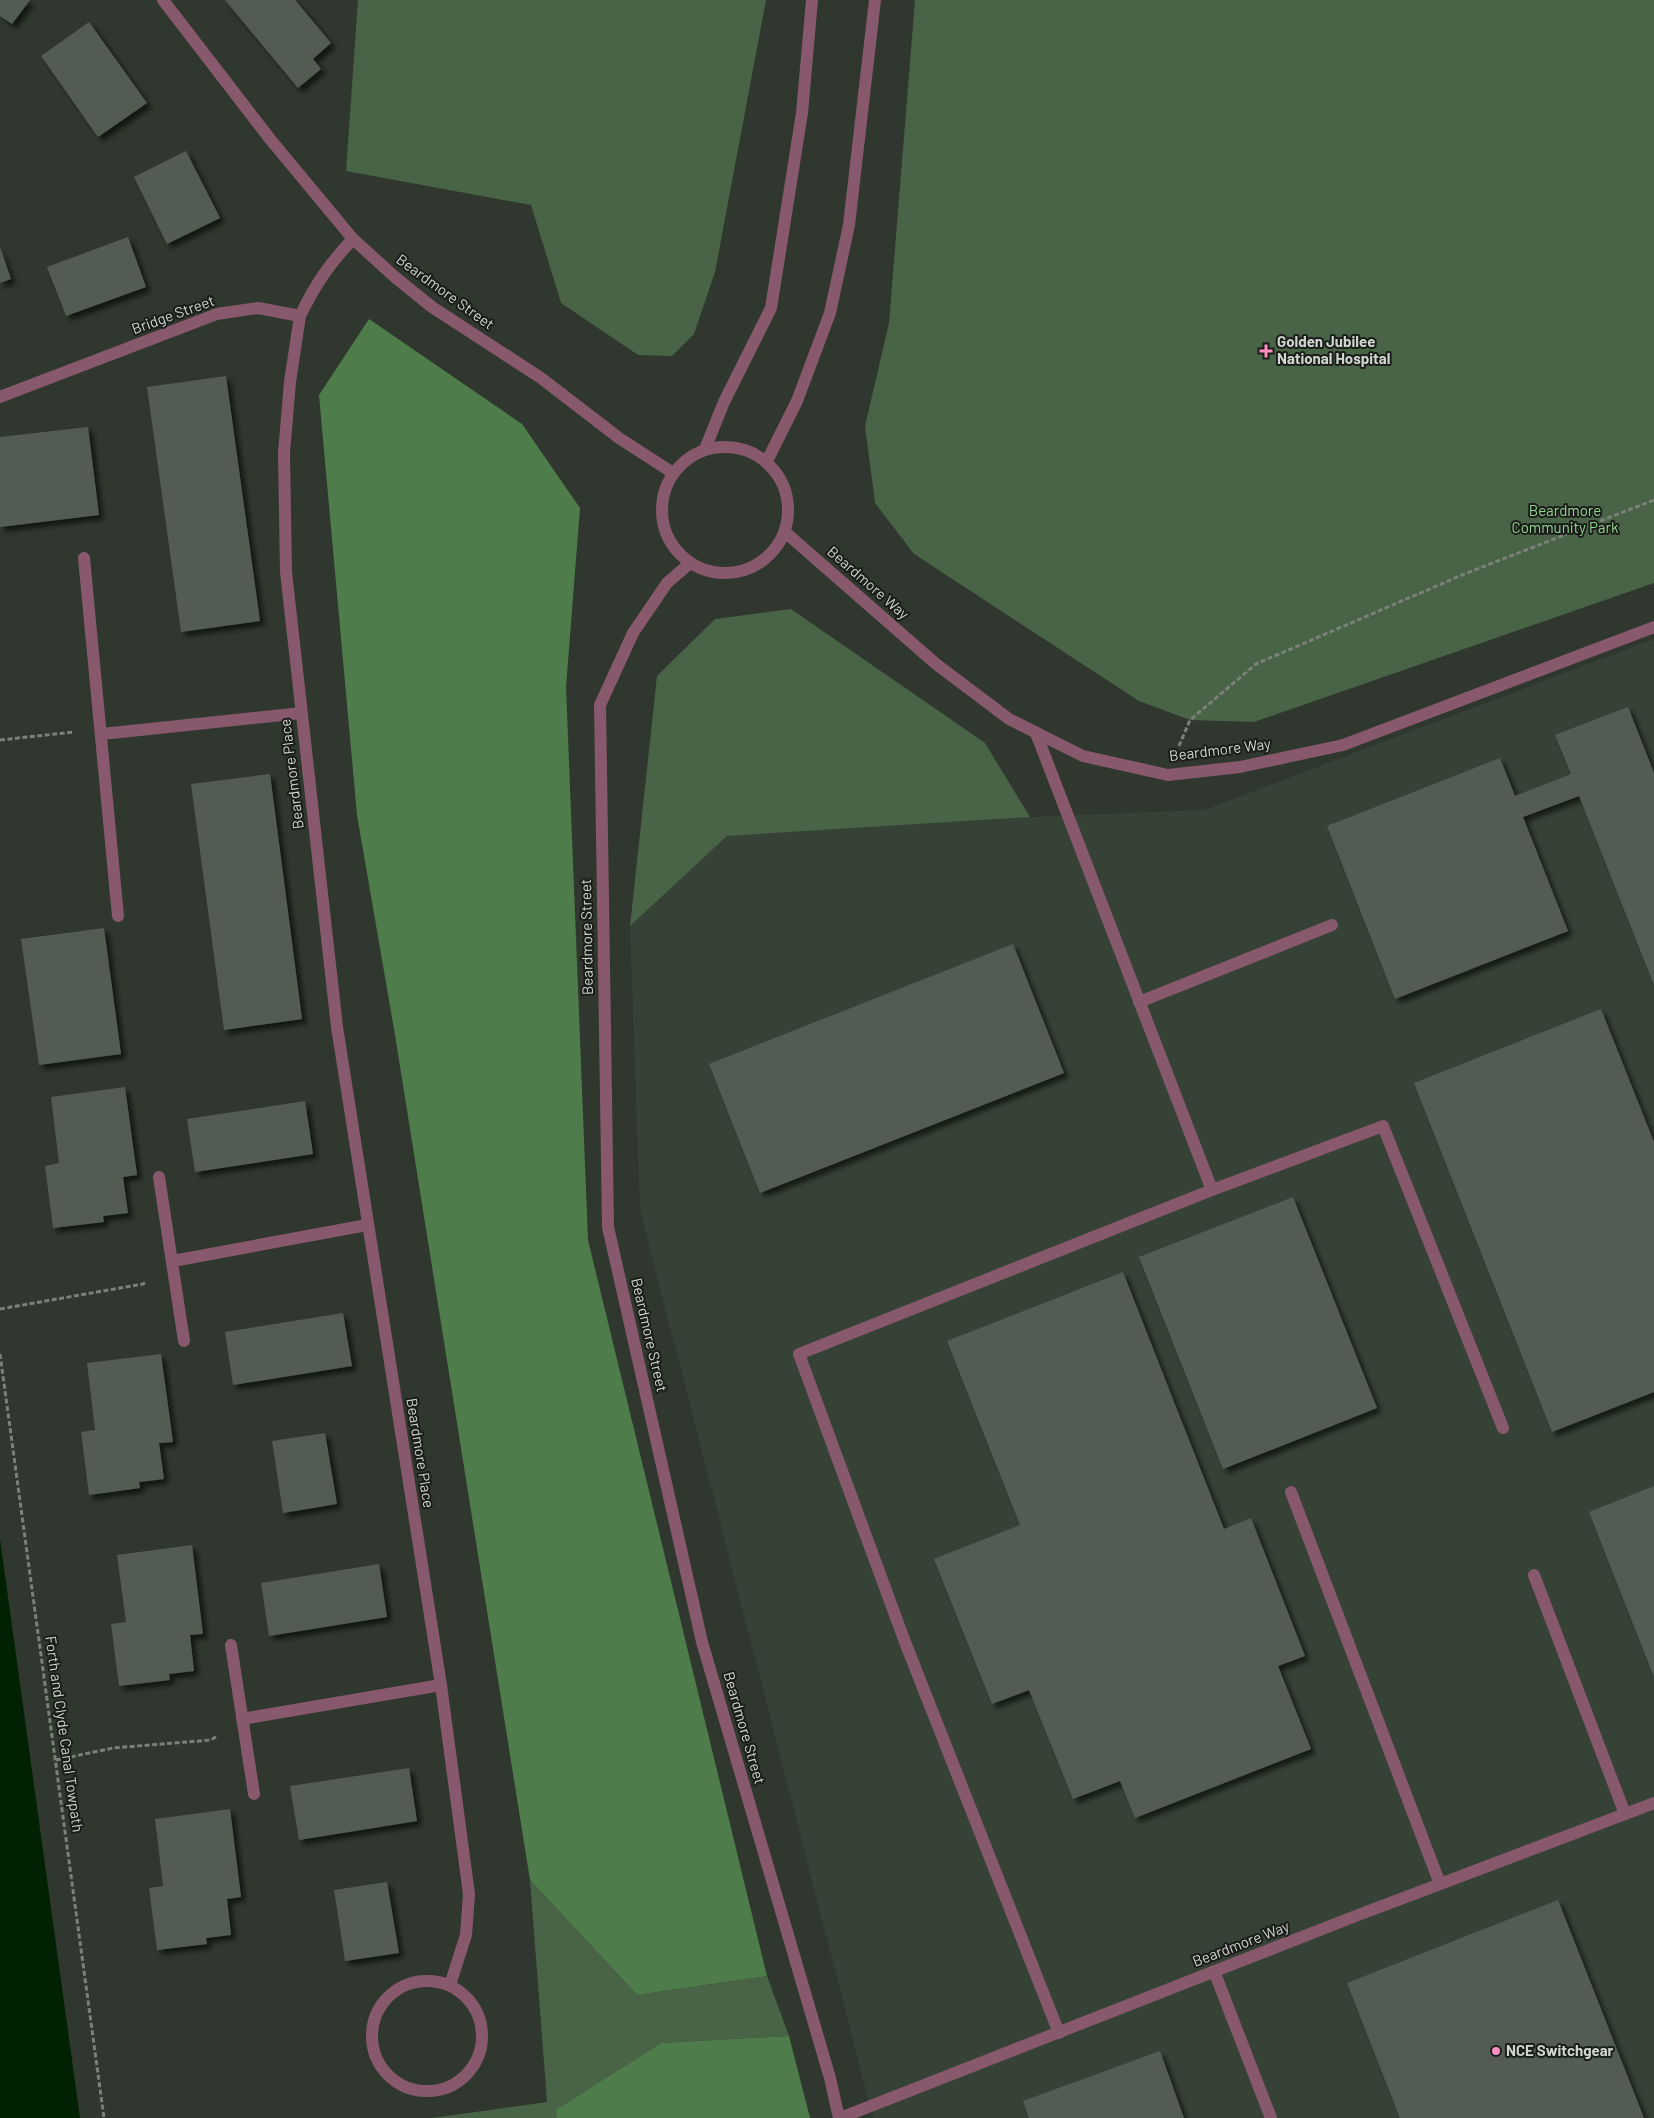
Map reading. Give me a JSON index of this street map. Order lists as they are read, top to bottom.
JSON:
{
  "streets": {
    "street": [
      "Beardmore Street",
      "Bridge Street",
      "Beardmore Way",
      "Beardmore Place"
    ],
    "path": ["Forth and Clyde Canal Towpath"]
  },
  "crossings": [
    ["Beardmore Street", "Beardmore Way"],
    ["Bridge Street", "Beardmore Place"]
  ],
  "parks": ["Beardmore Community Park"],
  "places": {
    "health": ["Golden Jubilee National Hospital"],
    "other": ["NCE Switchgear"]
  }
}
